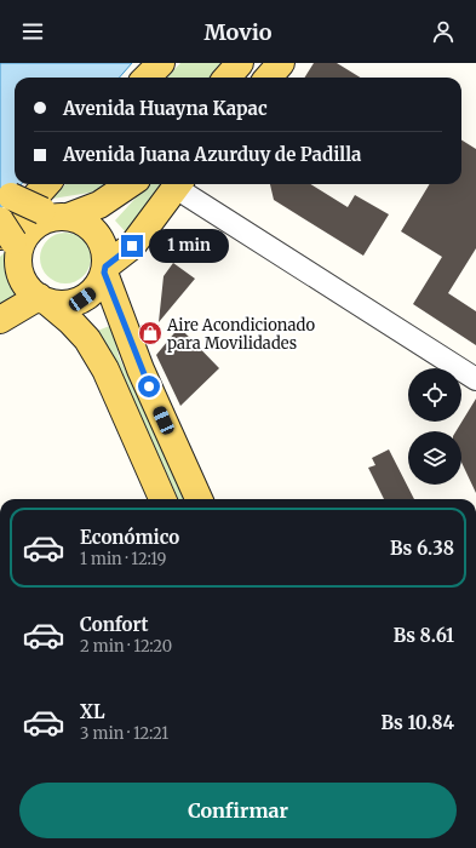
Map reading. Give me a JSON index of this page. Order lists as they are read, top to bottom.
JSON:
{
  "places": {
    "shop": ["Aire Acondicionado para Movilidades"]
  },
  "page": {
    "header": "Movio",
    "banner": ["Avenida Huayna Kapac", "Avenida Juana Azurduy de Padilla"],
    "bubble": "1 min",
    "list": [
      {
        "name": "Económico",
        "note": "1 min · 12:19",
        "value": "Bs 6.38"
      },
      {
        "name": "Confort",
        "note": "2 min · 12:20",
        "value": "Bs 8.61"
      },
      {
        "name": "XL",
        "note": "3 min · 12:21",
        "value": "Bs 10.84"
      }
    ],
    "buttons": "Confirmar"
  }
}
